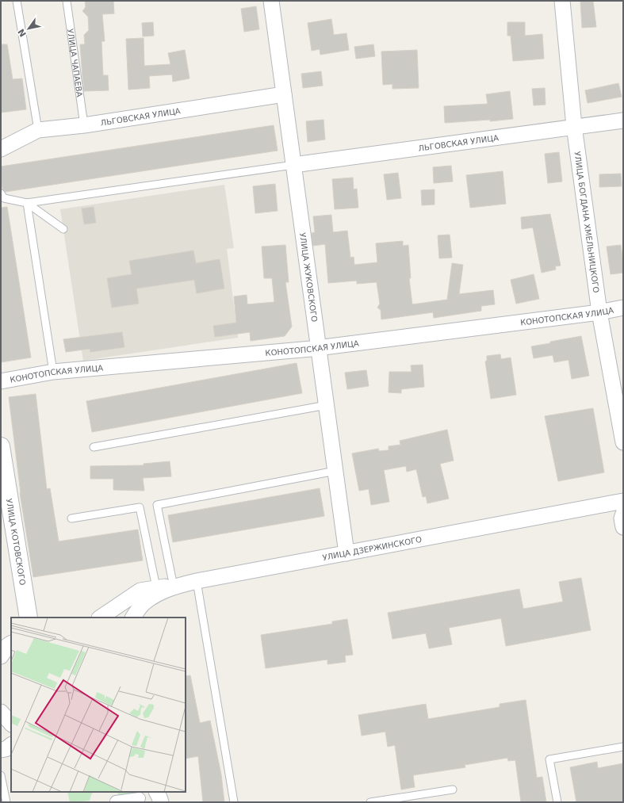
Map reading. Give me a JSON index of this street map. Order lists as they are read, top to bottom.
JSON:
{
  "streets": {
    "street": [
      "ЛЬГОВСКАЯ УЛИЦА",
      "УЛИЦА БОГДАНА ХМЕЛЬНИЦКОГО",
      "УЛИЦА ЖУКОВСКОГО",
      "КОНОТОПСКАЯ УЛИЦА",
      "УЛИЦА КОТОВСКОГО",
      "УЛИЦА ДЗЕРЖИНСКОГО"
    ],
    "lane": ["УЛИЦА ЧАПАЕВА"]
  },
  "crossings": [
    ["УЛИЦА ЧАПАЕВА", "ЛЬГОВСКАЯ УЛИЦА"],
    ["ЛЬГОВСКАЯ УЛИЦА", "УЛИЦА БОГДАНА ХМЕЛЬНИЦКОГО"],
    ["ЛЬГОВСКАЯ УЛИЦА", "УЛИЦА ЖУКОВСКОГО"],
    ["УЛИЦА БОГДАНА ХМЕЛЬНИЦКОГО", "КОНОТОПСКАЯ УЛИЦА"],
    ["УЛИЦА ЖУКОВСКОГО", "КОНОТОПСКАЯ УЛИЦА"],
    ["УЛИЦА ЖУКОВСКОГО", "УЛИЦА ДЗЕРЖИНСКОГО"]
  ],
  "north": "bottom left"
}
